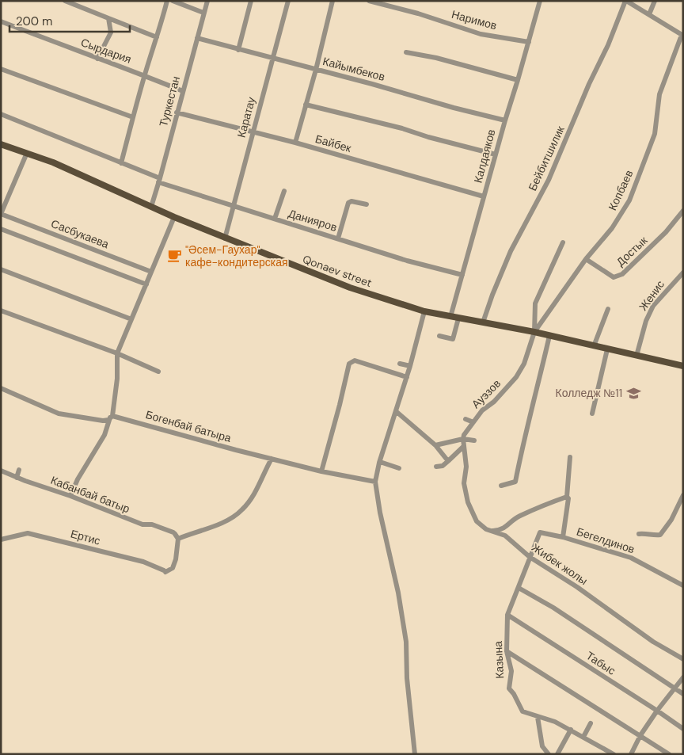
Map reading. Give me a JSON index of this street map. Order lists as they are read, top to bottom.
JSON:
{
  "streets": {
    "main road": ["Qonaev street"],
    "street": [
      "Наримов",
      "Сырдария",
      "Кайымбеков",
      "Туркестан",
      "Каратау",
      "Байбек",
      "Калдаяков",
      "Бейбитшилик",
      "Копбаев",
      "Данияров",
      "Сасбукаева",
      "Достык",
      "Женис",
      "Ауэзов",
      "Богенбай батыра",
      "Кабанбай батыр",
      "Ертис",
      "Бегелдинов",
      "Жибек жолы",
      "Казына",
      "Табыс"
    ]
  },
  "crossings": [
    ["Наримов", "Калдаяков"],
    ["Сырдария", "Туркестан"],
    ["Кайымбеков", "Туркестан"],
    ["Кайымбеков", "Каратау"],
    ["Кайымбеков", "Калдаяков"],
    ["Туркестан", "Байбек"],
    ["Туркестан", "Данияров"],
    ["Туркестан", "Qonaev street"],
    ["Каратау", "Байбек"],
    ["Каратау", "Данияров"],
    ["Каратау", "Qonaev street"],
    ["Байбек", "Калдаяков"],
    ["Калдаяков", "Данияров"],
    ["Калдаяков", "Qonaev street"],
    ["Бейбитшилик", "Qonaev street"],
    ["Копбаев", "Достык"],
    ["Копбаев", "Qonaev street"],
    ["Копбаев", "Ауэзов"],
    ["Qonaev street", "Женис"],
    ["Qonaev street", "Ауэзов"],
    ["Ауэзов", "Жибек жолы"],
    ["Кабанбай батыр", "Ертис"],
    ["Бегелдинов", "Казына"],
    ["Жибек жолы", "Казына"],
    ["Казына", "Табыс"]
  ],
  "places": {
    "cafe": ["\"Әсем-Гаухар\" кафе-кондитерская"],
    "school or university": ["Колледж №11"]
  },
  "scale_bar": "200 m"
}
